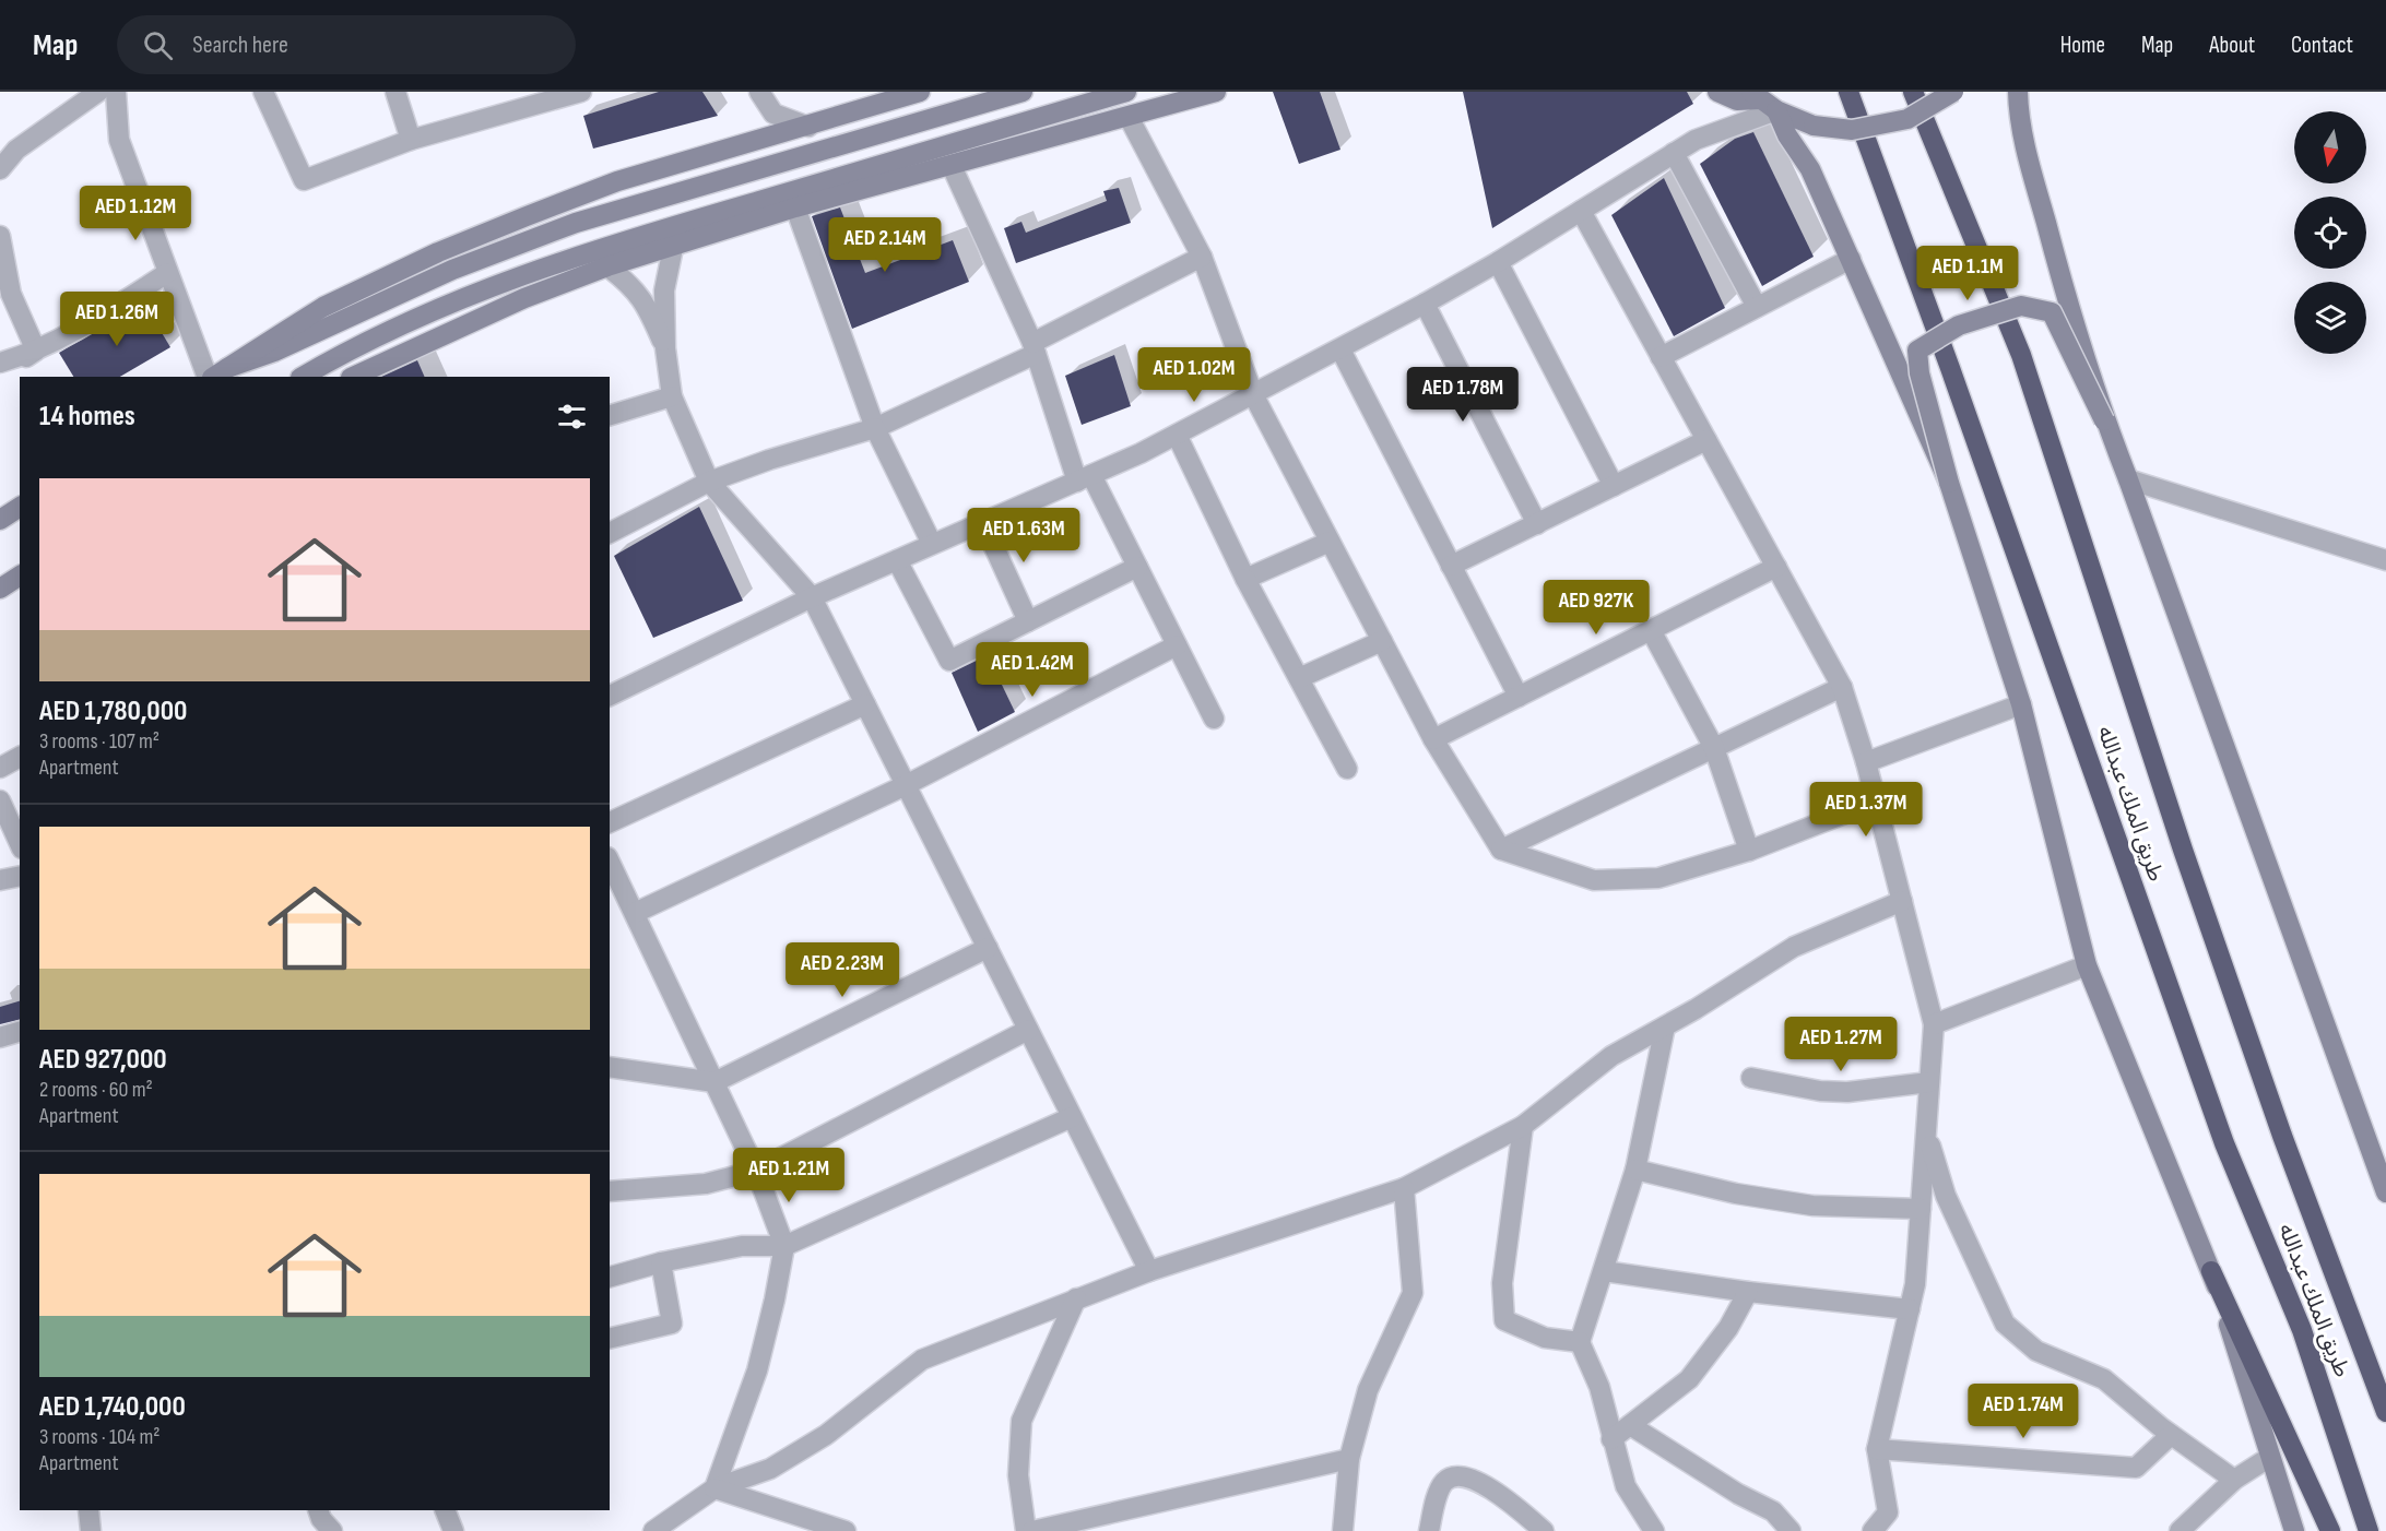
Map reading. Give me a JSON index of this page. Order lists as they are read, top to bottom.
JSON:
{
  "streets": {
    "highway": ["طريق الملك عبدالله"]
  },
  "north": "bottom",
  "page": {
    "header": "Map",
    "search": "Search here",
    "nav": [
      "Home",
      "Map",
      "About",
      "Contact"
    ],
    "price": [
      "AED 1.12M",
      "AED 2.14M",
      "AED 1.1M",
      "AED 1.26M",
      "AED 1.02M",
      "AED 1.78M",
      "AED 1.63M",
      "AED 927K",
      "AED 1.42M",
      "AED 1.37M",
      "AED 2.23M",
      "AED 1.27M",
      "AED 1.21M",
      "AED 1.74M"
    ],
    "heading": "14 homes",
    "list": [
      {
        "name": "AED 1,780,000",
        "note": "3 rooms · 107 m² · Apartment"
      },
      {
        "name": "AED 927,000",
        "note": "2 rooms · 60 m² · Apartment"
      },
      {
        "name": "AED 1,740,000",
        "note": "3 rooms · 104 m² · Apartment"
      }
    ]
  }
}
